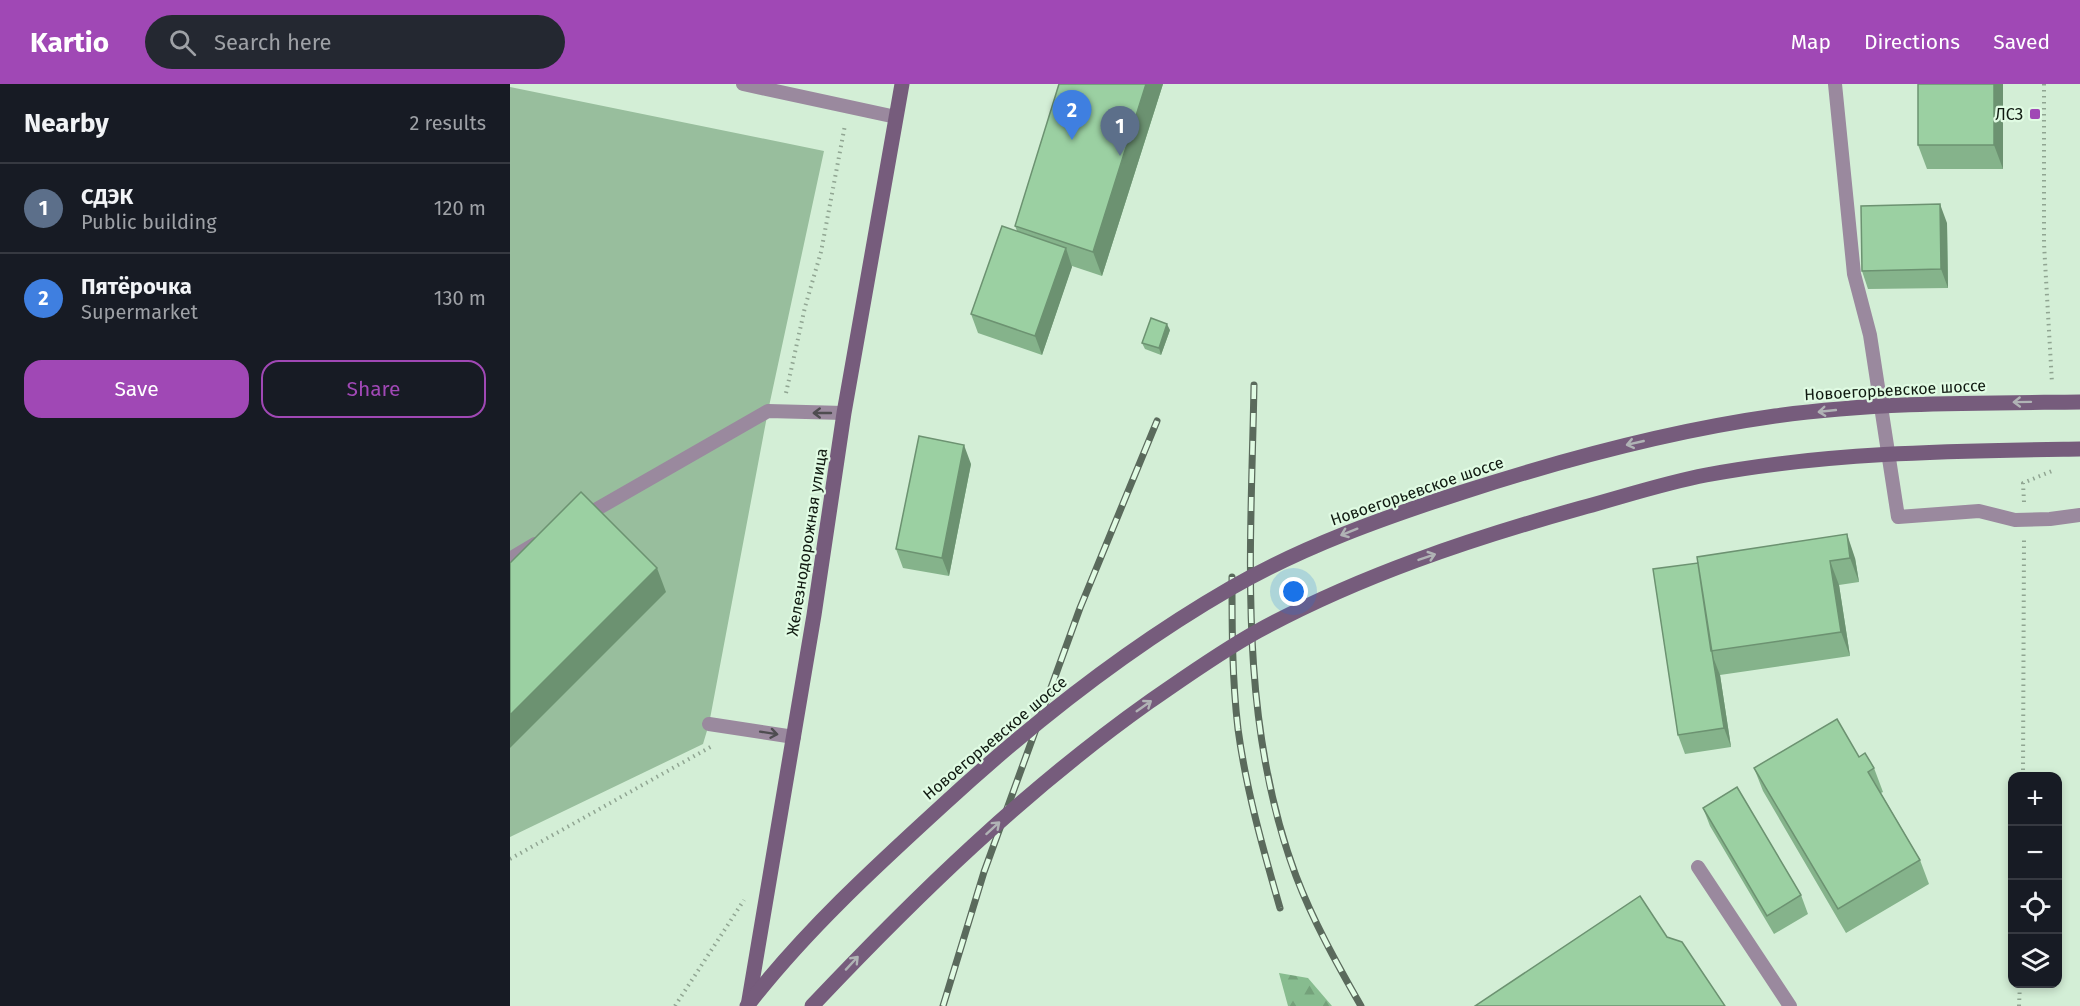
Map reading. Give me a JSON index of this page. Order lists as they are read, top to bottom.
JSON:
{
  "streets": {
    "main road": ["Новоегорьевское шоссе", "Железнодорожная улица"]
  },
  "crossings": [
    ["Новоегорьевское шоссе", "Железнодорожная улица"]
  ],
  "places": {
    "transit": ["ЛСЗ"]
  },
  "page": {
    "header": "Kartio",
    "search": "Search here",
    "nav": ["Map", "Directions", "Saved"],
    "heading": ["Nearby", "2 results"],
    "pins": ["2", "1"],
    "list": [
      {
        "mark": "1",
        "name": "СДЭК",
        "note": "Public building",
        "value": "120 m"
      },
      {
        "mark": "2",
        "name": "Пятёрочка",
        "note": "Supermarket",
        "value": "130 m"
      }
    ],
    "buttons": ["Save", "Share"],
    "map_buttons": ["+", "−"]
  }
}
